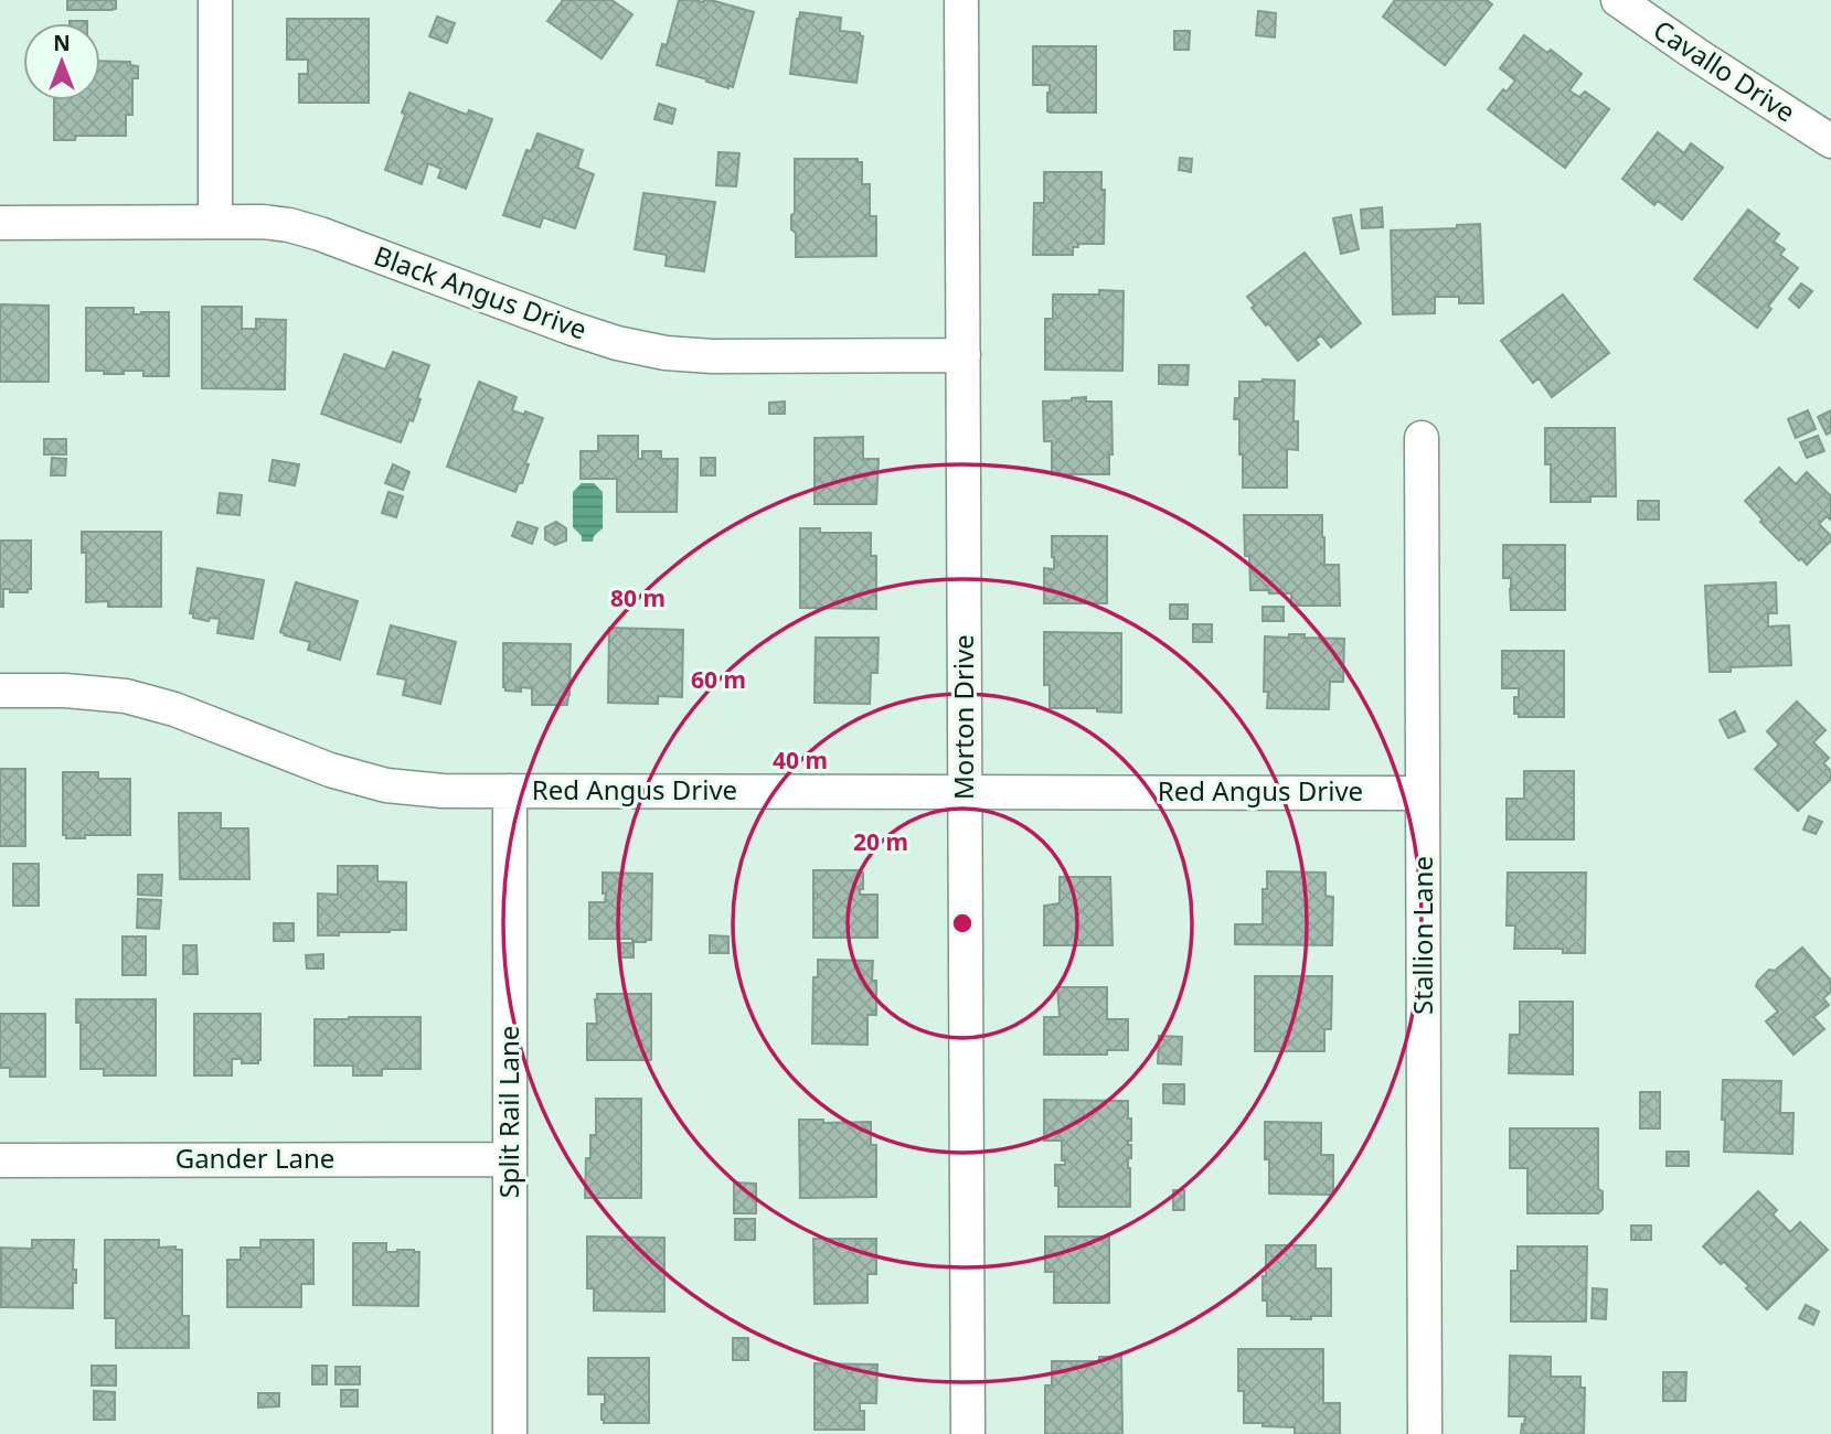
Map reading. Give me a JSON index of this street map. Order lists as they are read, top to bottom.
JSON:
{
  "streets": {
    "street": [
      "Cavallo Drive",
      "Black Angus Drive",
      "Morton Drive",
      "Red Angus Drive",
      "Stallion Lane",
      "Split Rail Lane",
      "Gander Lane"
    ]
  },
  "crossings": [
    ["Black Angus Drive", "Morton Drive"],
    ["Morton Drive", "Red Angus Drive"],
    ["Red Angus Drive", "Stallion Lane"],
    ["Red Angus Drive", "Split Rail Lane"],
    ["Split Rail Lane", "Gander Lane"]
  ],
  "north": "top",
  "rings": [
    "80 m",
    "60 m",
    "40 m",
    "20 m"
  ]
}
